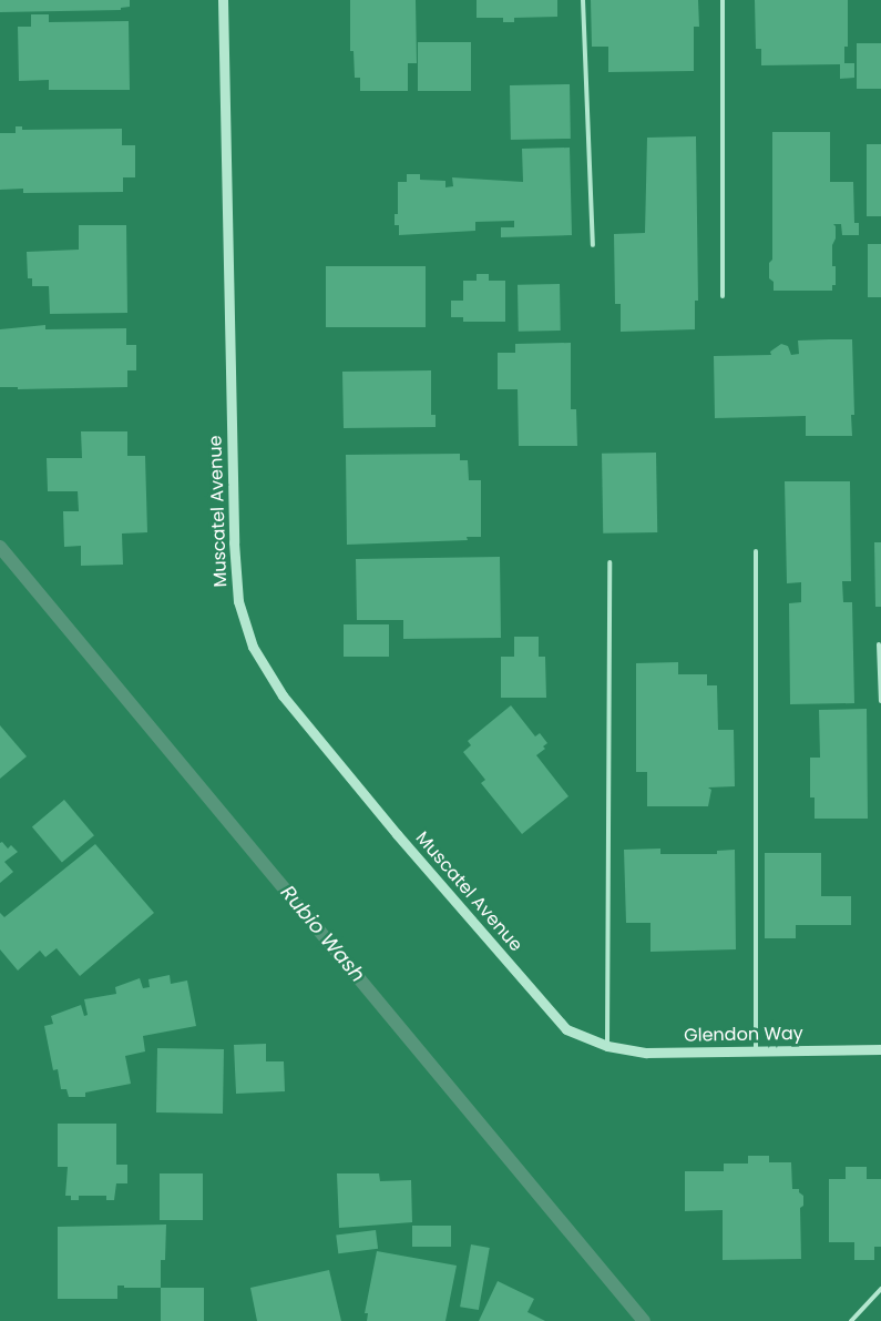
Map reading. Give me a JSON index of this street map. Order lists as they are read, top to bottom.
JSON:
{
  "streets": {
    "street": ["Muscatel Avenue", "Glendon Way"]
  },
  "crossings": [
    ["Muscatel Avenue", "Glendon Way"]
  ],
  "water": ["Rubio Wash"]
}
